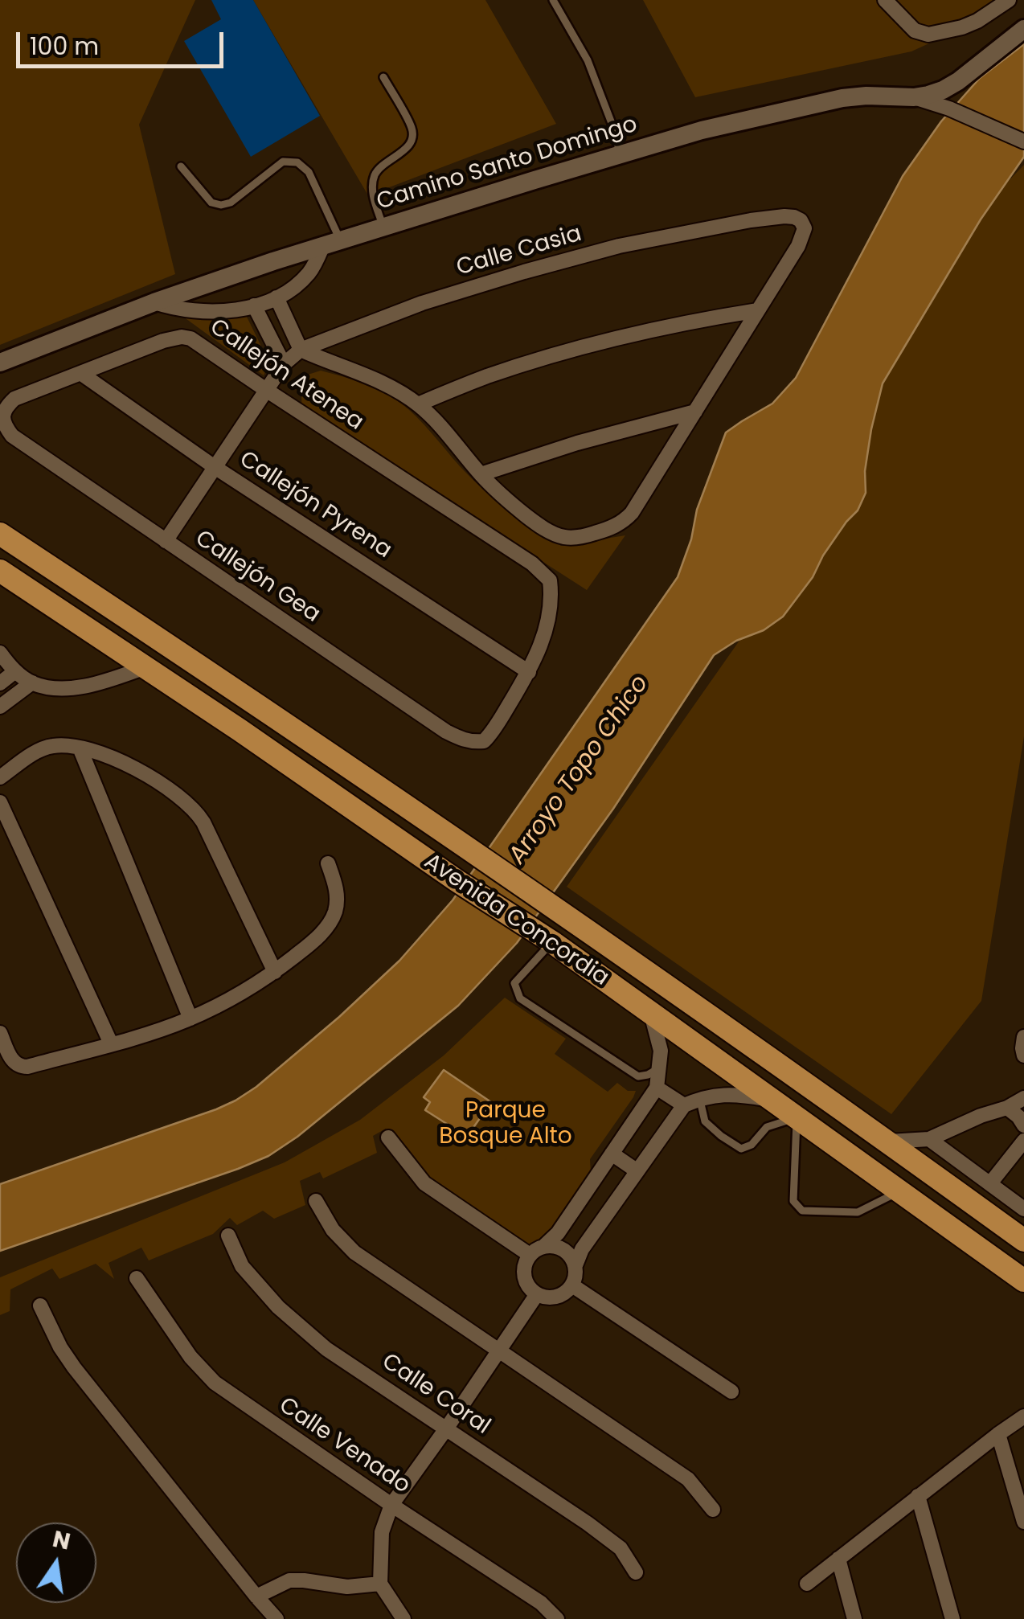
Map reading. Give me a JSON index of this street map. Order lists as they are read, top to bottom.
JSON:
{
  "streets": {
    "main road": ["Avenida Concordia"],
    "street": [
      "Camino Santo Domingo",
      "Calle Casia",
      "Callejón Atenea",
      "Callejón Pyrena",
      "Callejón Gea",
      "Calle Coral",
      "Calle Venado"
    ]
  },
  "crossings": [
    ["Calle Casia", "Callejón Atenea"],
    ["Calle Casia", "Callejón Pyrena"],
    ["Calle Casia", "Callejón Gea"],
    ["Callejón Atenea", "Callejón Pyrena"],
    ["Callejón Atenea", "Callejón Gea"],
    ["Callejón Pyrena", "Callejón Gea"]
  ],
  "water": ["Arroyo Topo Chico"],
  "parks": ["Parque Bosque Alto"],
  "scale_bar": "100 m",
  "north": "top"
}
